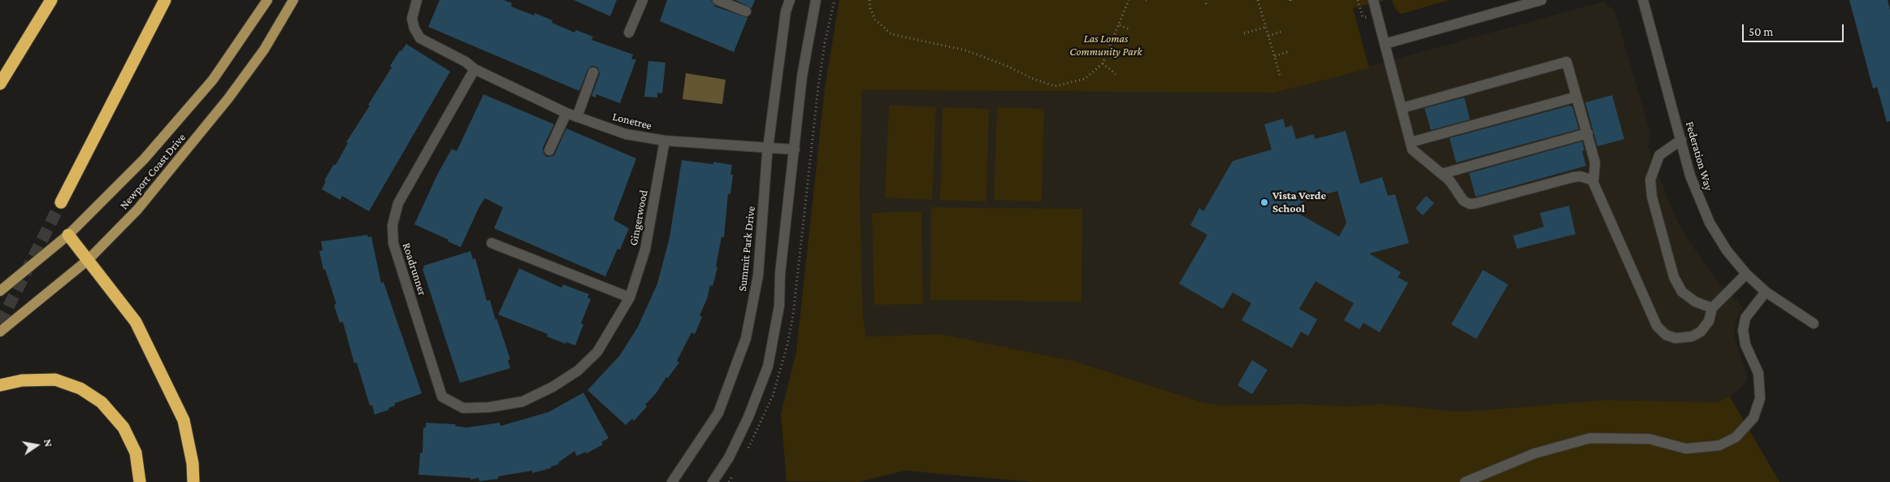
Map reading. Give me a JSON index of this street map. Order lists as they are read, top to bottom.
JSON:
{
  "streets": {
    "main road": ["Newport Coast Drive"],
    "street": [
      "Lonetree",
      "Federation Way",
      "Gingerwood",
      "Summit Park Drive",
      "Roadrunner"
    ]
  },
  "crossings": [
    ["Lonetree", "Gingerwood"],
    ["Lonetree", "Summit Park Drive"],
    ["Lonetree", "Roadrunner"],
    ["Gingerwood", "Roadrunner"]
  ],
  "parks": ["Las Lomas Community Park"],
  "places": ["Vista Verde School"],
  "scale_bar": "50 m",
  "north": "right"
}
